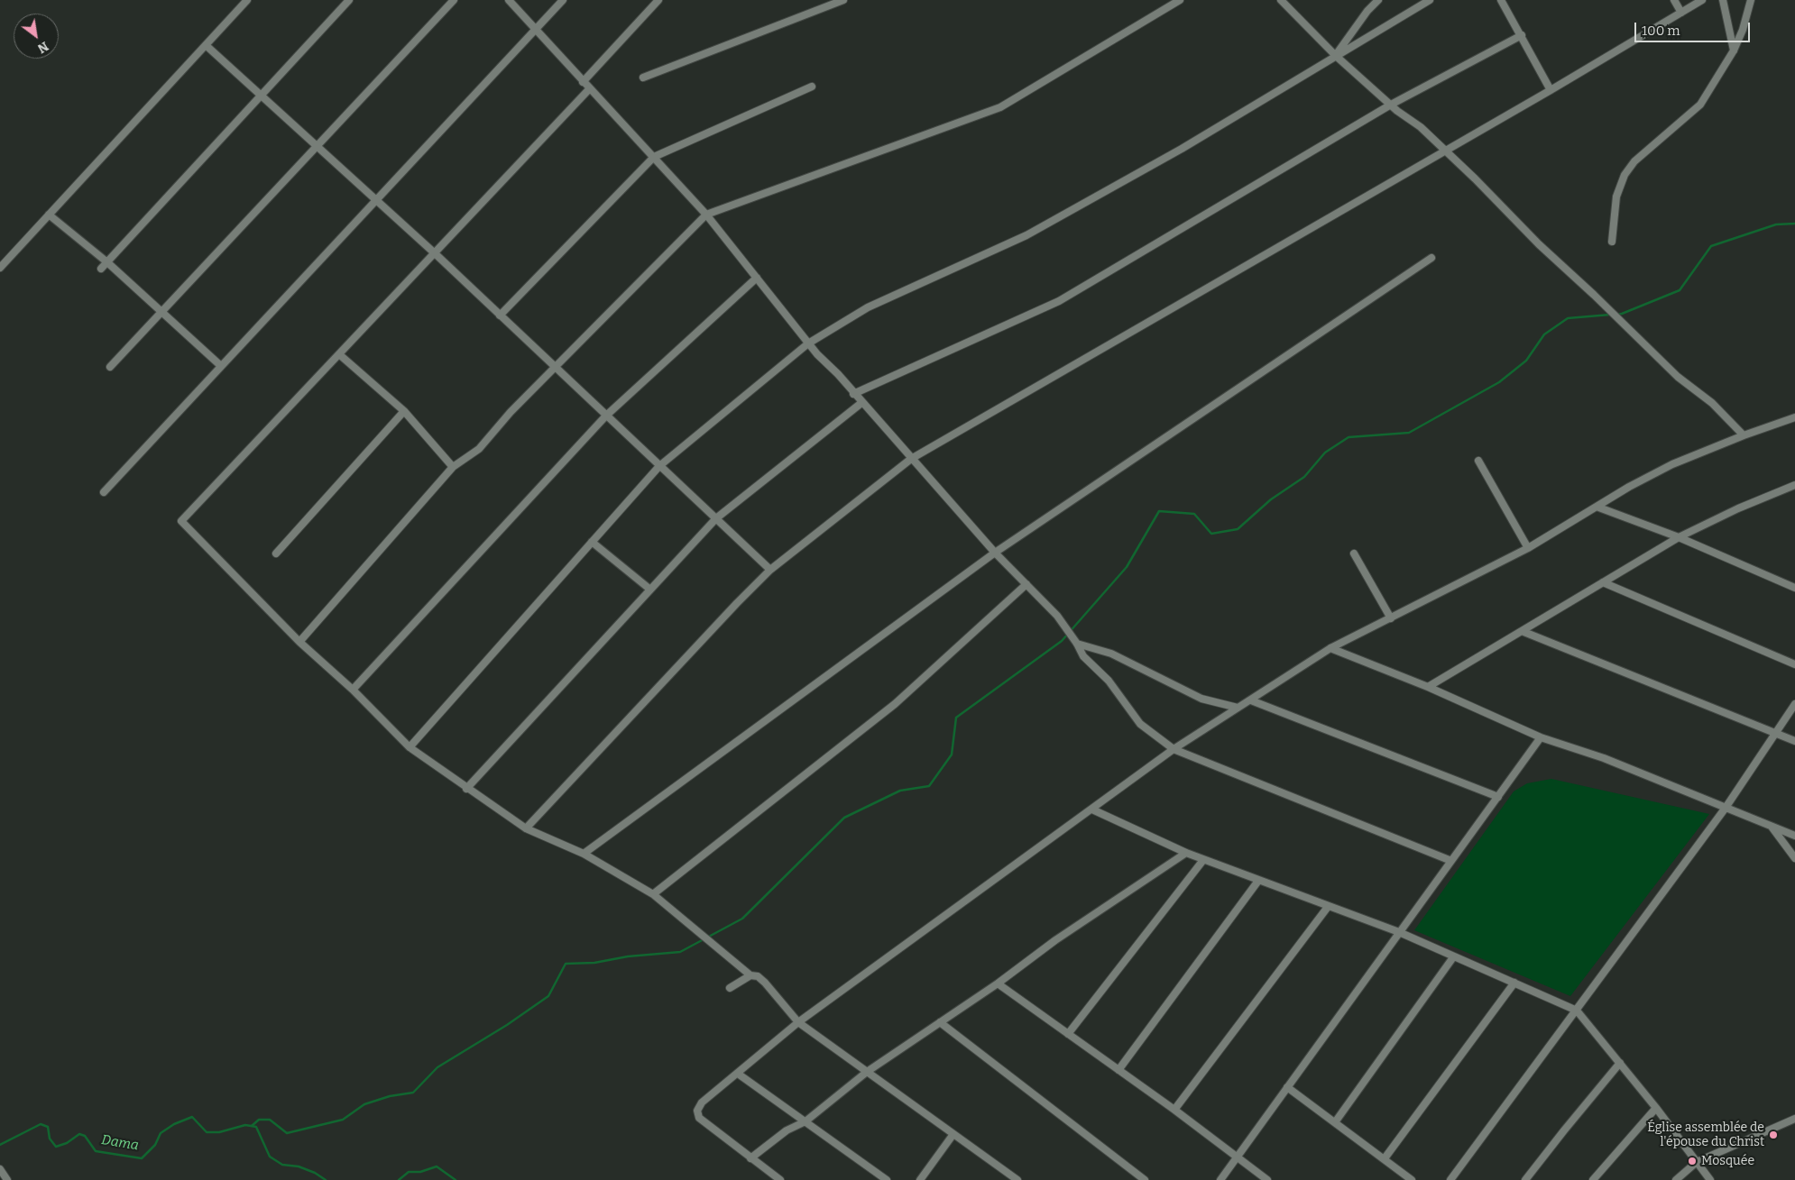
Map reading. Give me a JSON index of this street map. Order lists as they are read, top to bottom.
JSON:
{
  "water": ["Dama"],
  "places": ["Église assemblée de l'épouse du Christ", "Mosquée"],
  "scale_bar": "100 m",
  "north": "bottom right"
}
